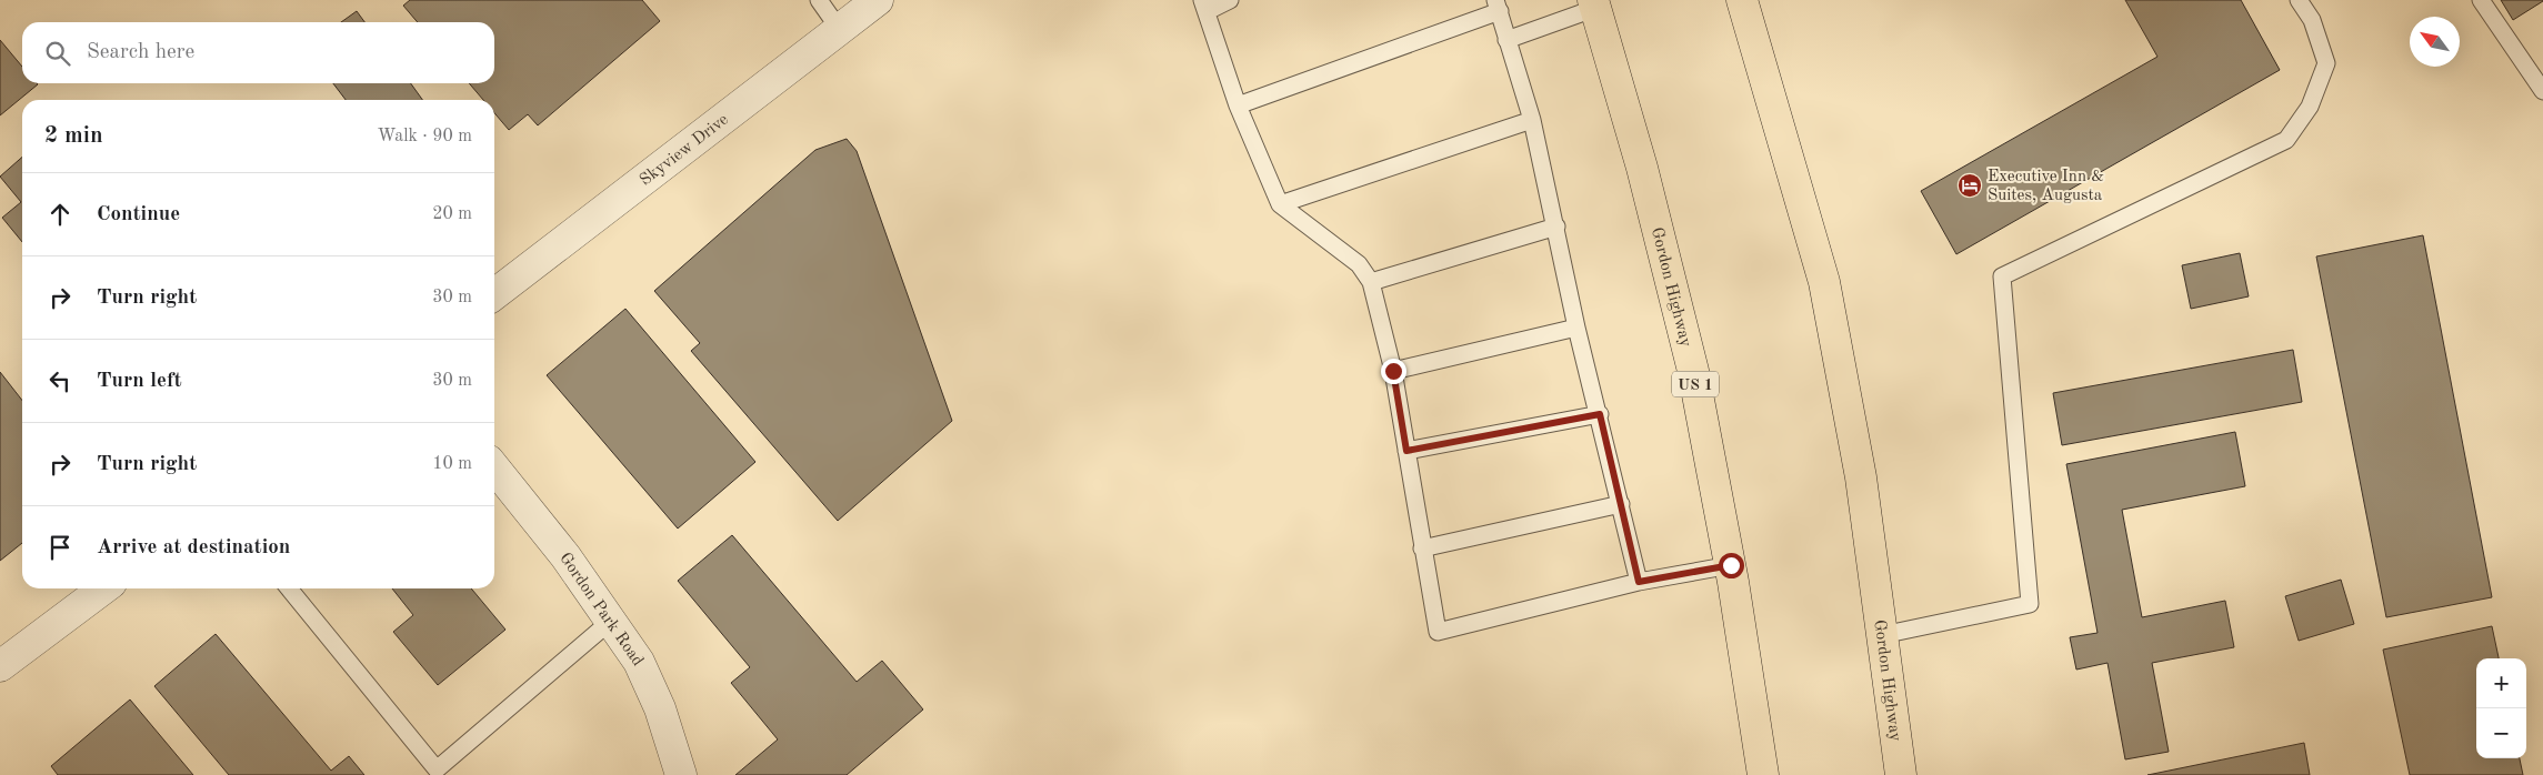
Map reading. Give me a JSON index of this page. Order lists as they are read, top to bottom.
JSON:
{
  "streets": {
    "highway": ["Gordon Highway", "US 1"],
    "street": ["Skyview Drive", "Gordon Park Road"]
  },
  "places": {
    "hotel": ["Executive Inn & Suites, Augusta"]
  },
  "north": "top left",
  "page": {
    "search": "Search here",
    "heading": ["2 min", "Walk · 90 m"],
    "list": [
      ["Continue", "20 m"],
      ["Turn right", "30 m"],
      ["Turn left", "30 m"],
      ["Turn right", "10 m"],
      "Arrive at destination"
    ],
    "map_buttons": ["+", "−"]
  }
}
